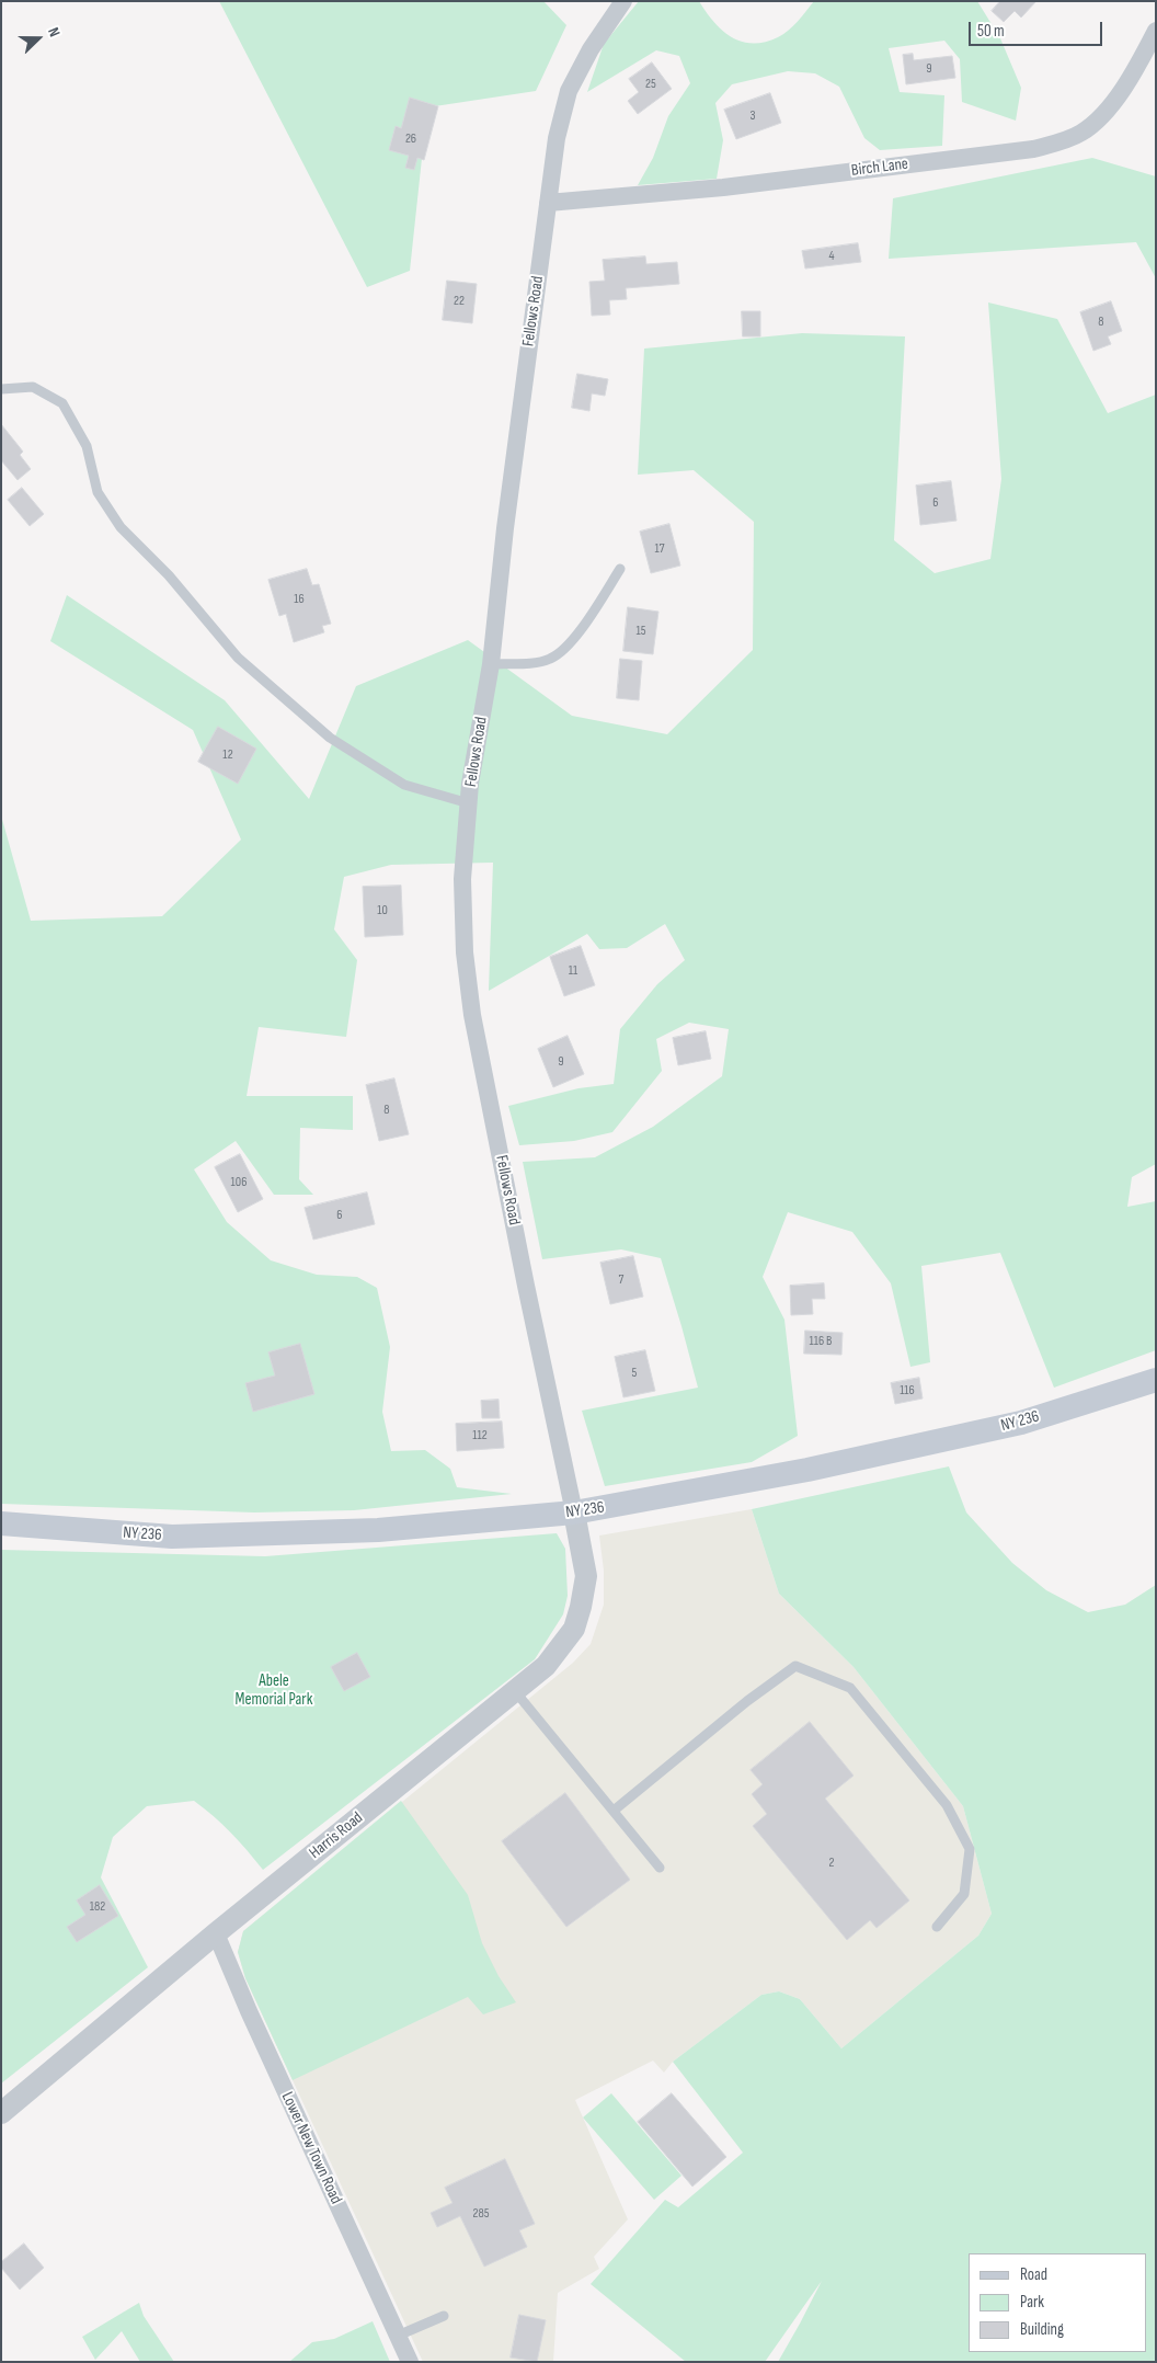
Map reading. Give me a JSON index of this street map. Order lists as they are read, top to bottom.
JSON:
{
  "streets": {
    "main road": ["NY 236"],
    "street": [
      "Birch Lane",
      "Fellows Road",
      "Harris Road",
      "Lower New Town Road"
    ]
  },
  "crossings": [
    ["Birch Lane", "Fellows Road"],
    ["Fellows Road", "NY 236"],
    ["Fellows Road", "Harris Road"],
    ["NY 236", "Harris Road"],
    ["Harris Road", "Lower New Town Road"]
  ],
  "parks": ["Abele Memorial Park"],
  "house_numbers": [
    "9",
    "25",
    "3",
    "26",
    "4",
    "22",
    "8",
    "6",
    "17",
    "16",
    "15",
    "12",
    "10",
    "11",
    "9",
    "8",
    "106",
    "6",
    "7",
    "116 B",
    "5",
    "116",
    "112",
    "2",
    "182",
    "285"
  ],
  "legend": ["Road", "Park", "Building"],
  "scale_bar": "50 m",
  "north": "right"
}
